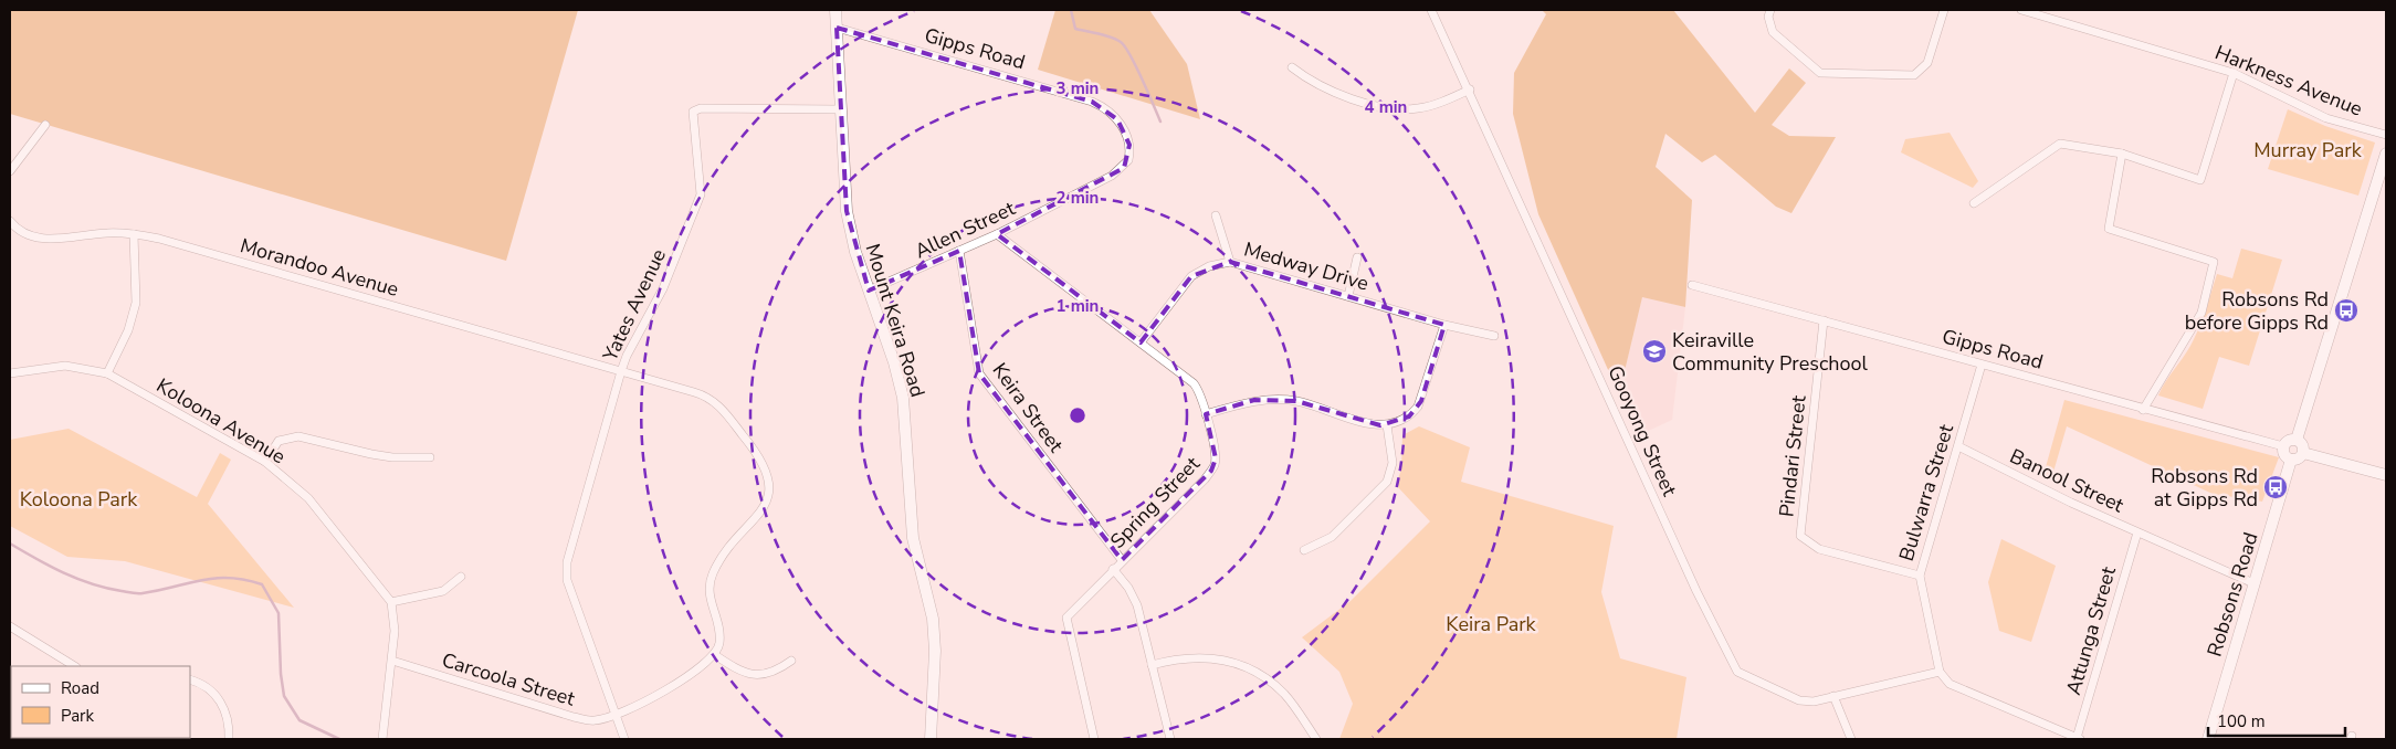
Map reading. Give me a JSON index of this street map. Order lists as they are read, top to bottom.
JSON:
{
  "streets": {
    "main road": ["Mount Keira Road", "Robsons Road"],
    "street": [
      "Gipps Road",
      "Harkness Avenue",
      "Allen Street",
      "Medway Drive",
      "Morandoo Avenue",
      "Yates Avenue",
      "Keira Street",
      "Koloona Avenue",
      "Gooyong Street",
      "Pindari Street",
      "Banool Street",
      "Bulwarra Street",
      "Spring Street",
      "Attunga Street",
      "Carcoola Street"
    ]
  },
  "crossings": [
    ["Gipps Road", "Allen Street"],
    ["Gipps Road", "Mount Keira Road"],
    ["Gipps Road", "Pindari Street"],
    ["Gipps Road", "Bulwarra Street"],
    ["Gipps Road", "Robsons Road"],
    ["Allen Street", "Mount Keira Road"],
    ["Allen Street", "Keira Street"],
    ["Allen Street", "Spring Street"],
    ["Medway Drive", "Spring Street"],
    ["Morandoo Avenue", "Yates Avenue"],
    ["Morandoo Avenue", "Carcoola Street"],
    ["Yates Avenue", "Mount Keira Road"],
    ["Yates Avenue", "Carcoola Street"],
    ["Keira Street", "Spring Street"],
    ["Gooyong Street", "Bulwarra Street"],
    ["Pindari Street", "Bulwarra Street"],
    ["Banool Street", "Bulwarra Street"],
    ["Banool Street", "Robsons Road"],
    ["Banool Street", "Attunga Street"]
  ],
  "parks": ["Murray Park", "Koloona Park", "Keira Park"],
  "places": {
    "bus stop": ["Robsons Rd before Gipps Rd", "Robsons Rd at Gipps Rd"],
    "school or university": ["Keiraville Community Preschool"]
  },
  "legend": ["Road", "Park"],
  "scale_bar": "100 m",
  "rings": [
    "3 min",
    "4 min",
    "2 min",
    "1 min"
  ]
}
